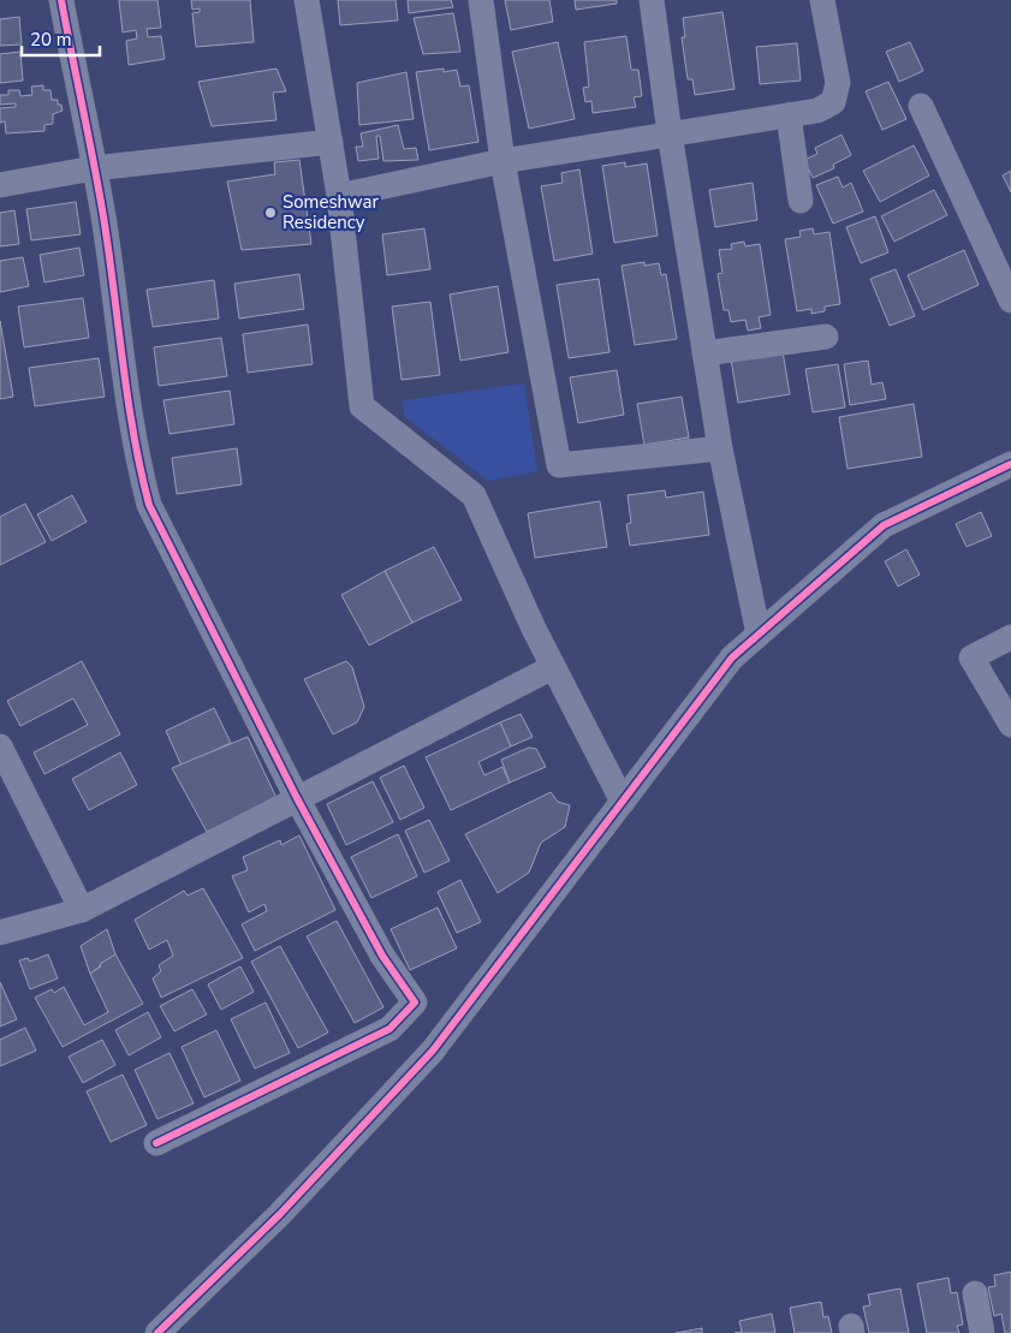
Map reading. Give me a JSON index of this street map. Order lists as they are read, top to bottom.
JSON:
{
  "places": ["Someshwar Residency"],
  "scale_bar": "20 m"
}
